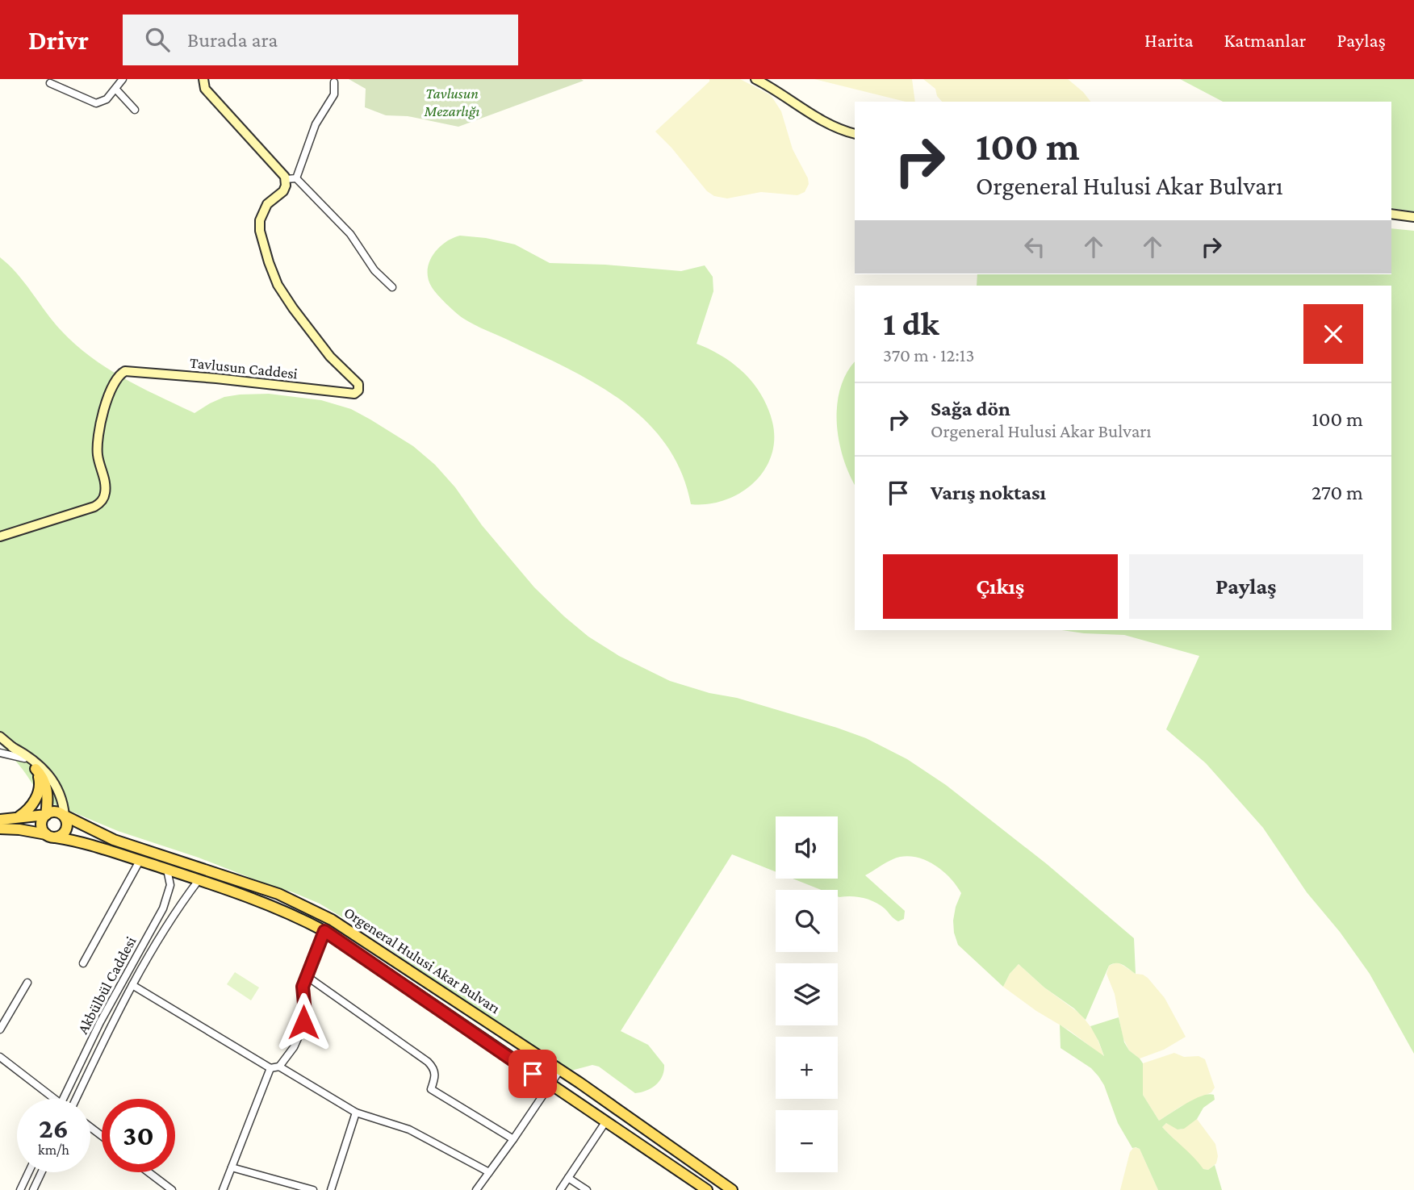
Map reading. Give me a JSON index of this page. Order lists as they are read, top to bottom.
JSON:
{
  "streets": {
    "main road": ["Orgeneral Hulusi Akar Bulvarı"],
    "street": ["Tavlusun Caddesi", "Akbülbül Caddesi"]
  },
  "crossings": [
    ["Orgeneral Hulusi Akar Bulvarı", "Akbülbül Caddesi"]
  ],
  "parks": ["Tavlusun Mezarlığı"],
  "page": {
    "header": "Drivr",
    "search": "Burada ara",
    "nav": ["Harita", "Katmanlar", "Paylaş"],
    "turn": ["100 m", "Orgeneral Hulusi Akar Bulvarı"],
    "heading": ["1 dk", "370 m · 12:13"],
    "list": [
      {
        "name": "Sağa dön",
        "note": "Orgeneral Hulusi Akar Bulvarı",
        "value": "100 m"
      },
      {
        "name": "Varış noktası",
        "value": "270 m"
      }
    ],
    "buttons": ["Çıkış", "Paylaş"],
    "map_buttons": ["+", "−"],
    "speed": "26 km/h",
    "limit": "30"
  }
}
